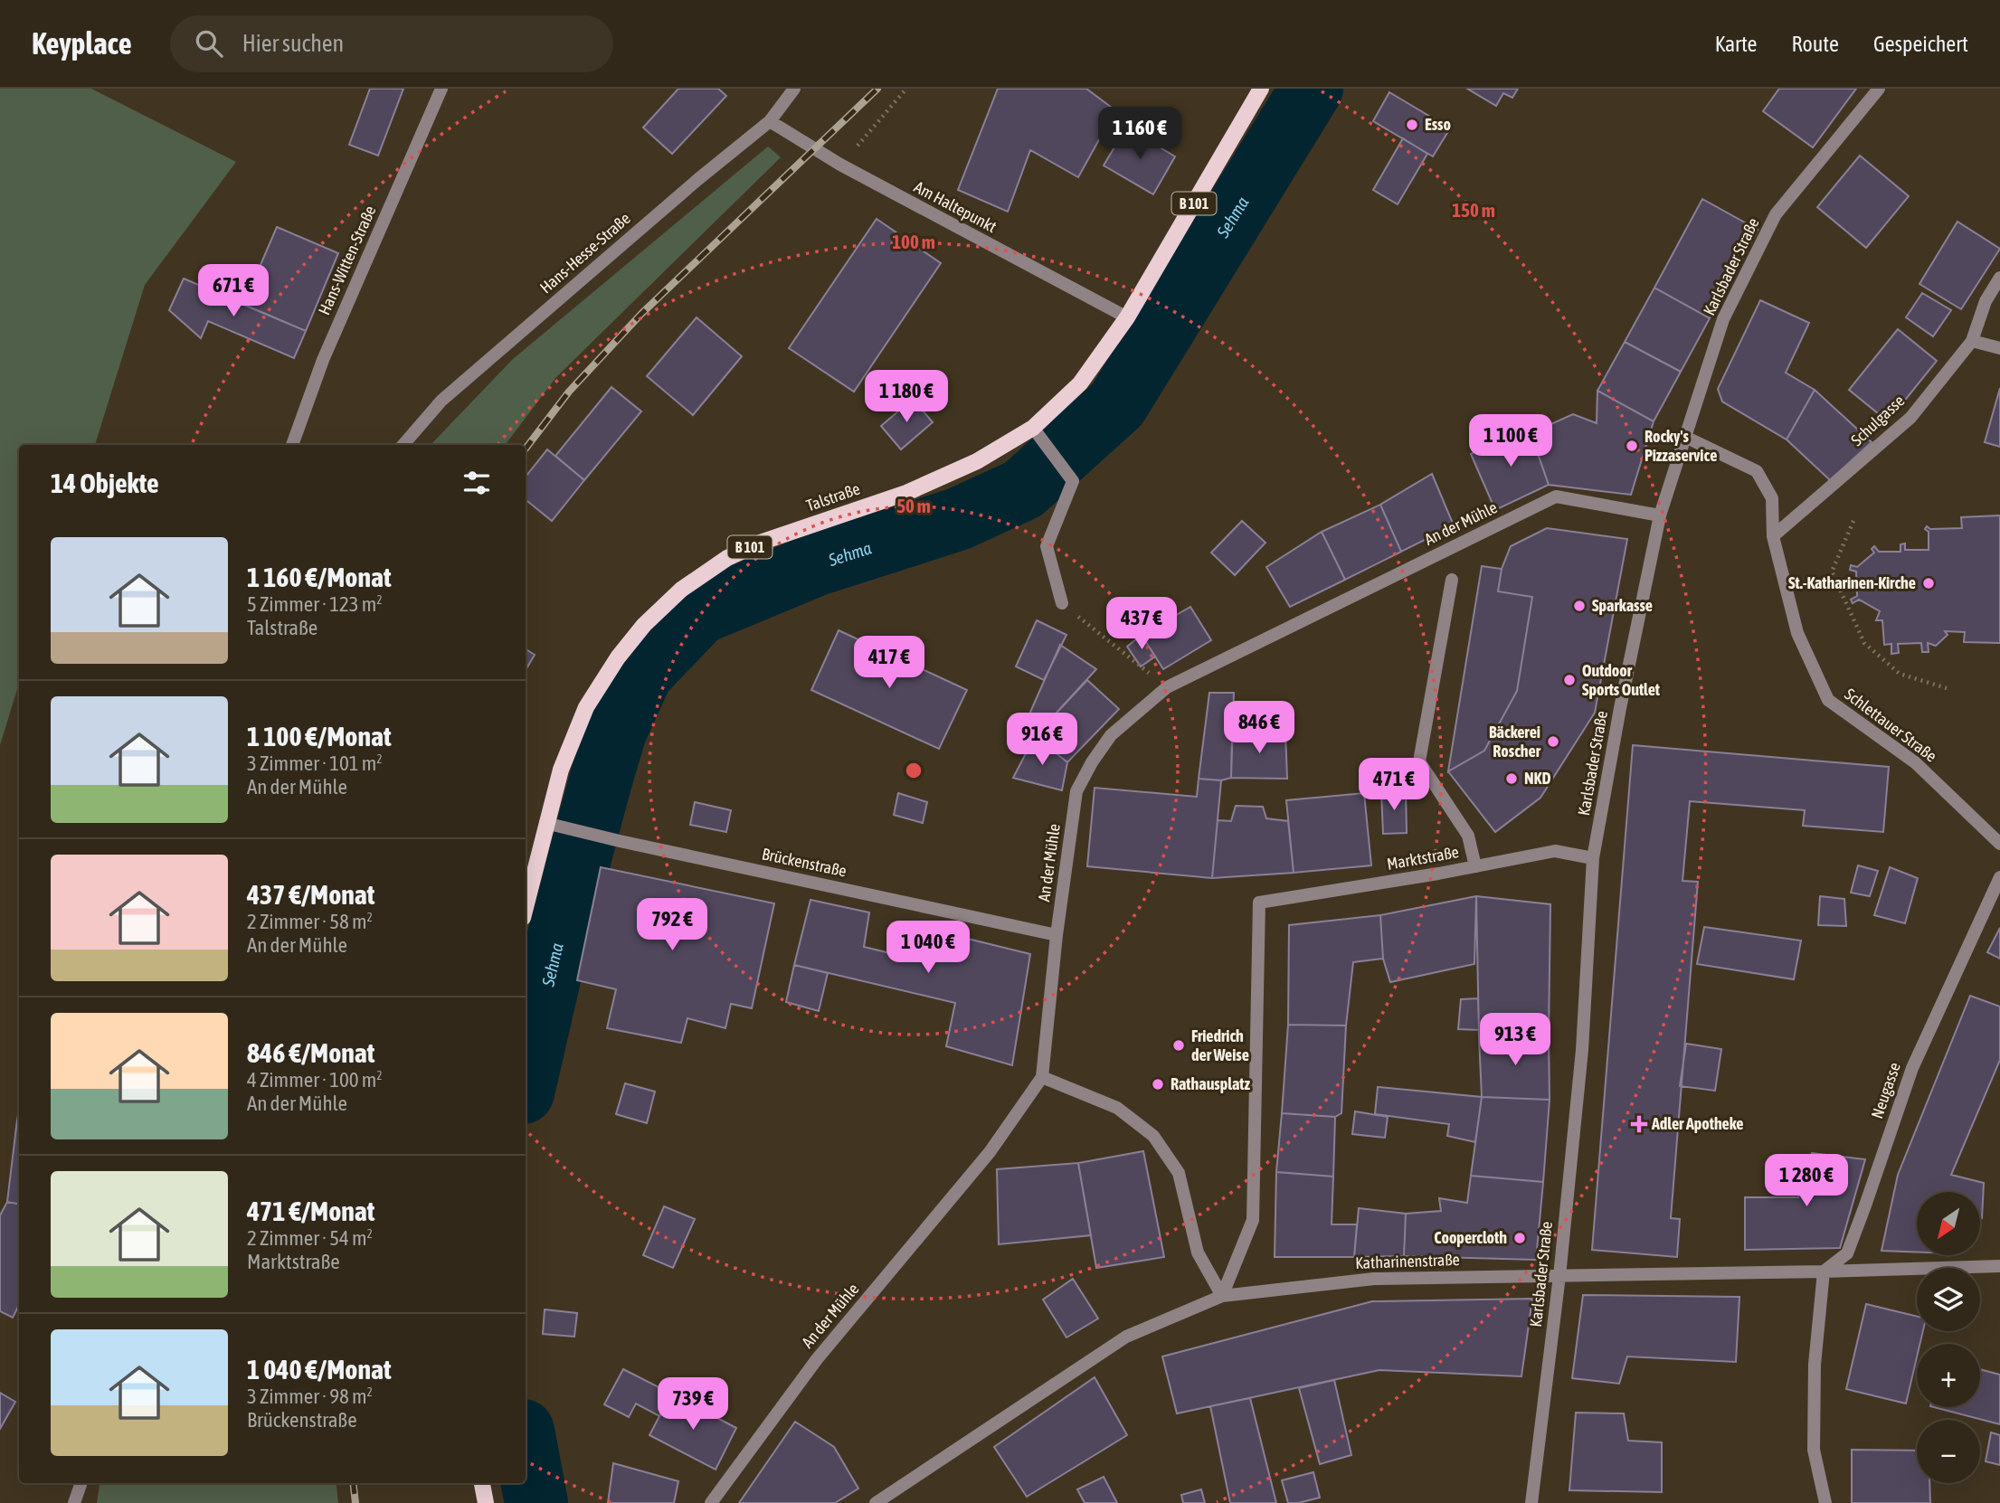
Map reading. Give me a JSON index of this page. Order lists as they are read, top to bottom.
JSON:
{
  "streets": {
    "main road": ["B 101", "Talstraße"],
    "street": [
      "Am Haltepunkt",
      "Hans-Hesse-Straße",
      "Hans-Witten-Straße",
      "Karlsbader Straße",
      "Schulgasse",
      "An der Mühle",
      "Schlettauer Straße",
      "Marktstraße",
      "Brückenstraße",
      "Neugasse",
      "Katharinenstraße"
    ]
  },
  "crossings": [
    ["Am Haltepunkt", "Hans-Hesse-Straße"],
    ["Am Haltepunkt", "Talstraße"],
    ["Karlsbader Straße", "An der Mühle"],
    ["Karlsbader Straße", "Schlettauer Straße"],
    ["Karlsbader Straße", "Marktstraße"],
    ["Karlsbader Straße", "Katharinenstraße"],
    ["Schulgasse", "Schlettauer Straße"],
    ["Talstraße", "Brückenstraße"],
    ["An der Mühle", "Brückenstraße"],
    ["Marktstraße", "Katharinenstraße"],
    ["Neugasse", "Katharinenstraße"]
  ],
  "water": ["Sehma"],
  "places": {
    "other": [
      "Esso",
      "Rocky's Pizzaservice",
      "St.-Katharinen-Kirche",
      "Sparkasse",
      "Outdoor Sports Outlet",
      "Bäckerei Roscher",
      "NKD",
      "Friedrich der Weise",
      "Rathausplatz",
      "Coopercloth"
    ],
    "health": ["Adler Apotheke"]
  },
  "north": "bottom left",
  "page": {
    "header": "Keyplace",
    "search": "Hier suchen",
    "nav": ["Karte", "Route", "Gespeichert"],
    "price": [
      "1 160 €",
      "671 €",
      "1 180 €",
      "1 100 €",
      "437 €",
      "417 €",
      "846 €",
      "916 €",
      "471 €",
      "792 €",
      "1 040 €",
      "913 €",
      "1 280 €",
      "739 €"
    ],
    "heading": "14 Objekte",
    "list": [
      {
        "name": "1 160 €/Monat",
        "note": "5 Zimmer · 123 m² · Talstraße"
      },
      {
        "name": "1 100 €/Monat",
        "note": "3 Zimmer · 101 m² · An der Mühle"
      },
      {
        "name": "437 €/Monat",
        "note": "2 Zimmer · 58 m² · An der Mühle"
      },
      {
        "name": "846 €/Monat",
        "note": "4 Zimmer · 100 m² · An der Mühle"
      },
      {
        "name": "471 €/Monat",
        "note": "2 Zimmer · 54 m² · Marktstraße"
      },
      {
        "name": "1 040 €/Monat",
        "note": "3 Zimmer · 98 m² · Brückenstraße"
      }
    ],
    "map_buttons": ["+", "−"]
  },
  "rings": ["150 m", "100 m", "50 m"]
}
